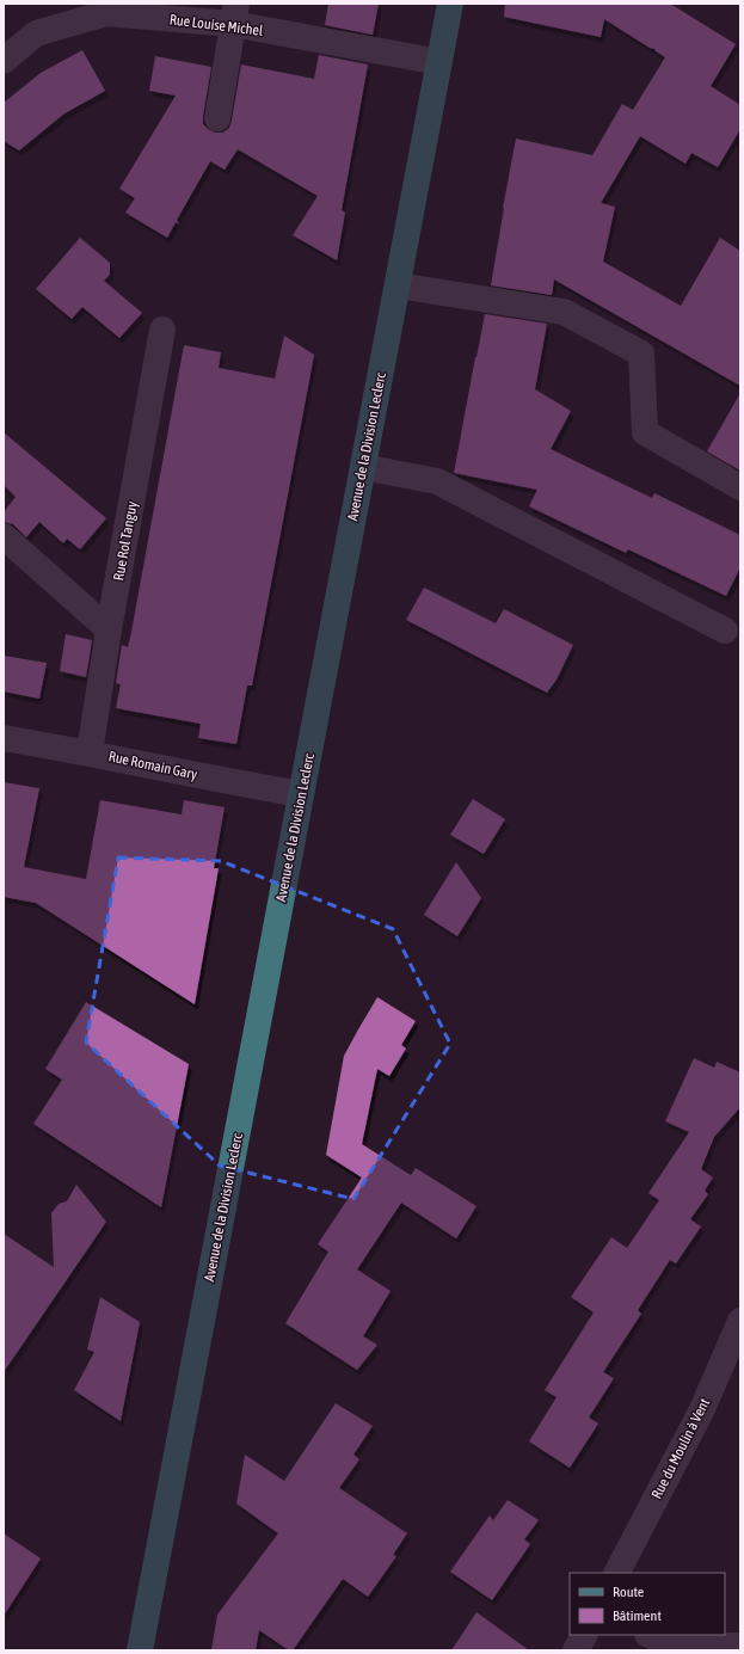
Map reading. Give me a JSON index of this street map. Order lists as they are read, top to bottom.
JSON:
{
  "streets": {
    "main road": ["Avenue de la Division Leclerc"],
    "street": [
      "Rue Louise Michel",
      "Rue Rol Tanguy",
      "Rue Romain Gary",
      "Rue du Moulin à Vent"
    ]
  },
  "crossings": [
    ["Rue Louise Michel", "Avenue de la Division Leclerc"],
    ["Avenue de la Division Leclerc", "Rue Romain Gary"],
    ["Rue Rol Tanguy", "Rue Romain Gary"]
  ],
  "legend": ["Route", "Bâtiment"]
}
